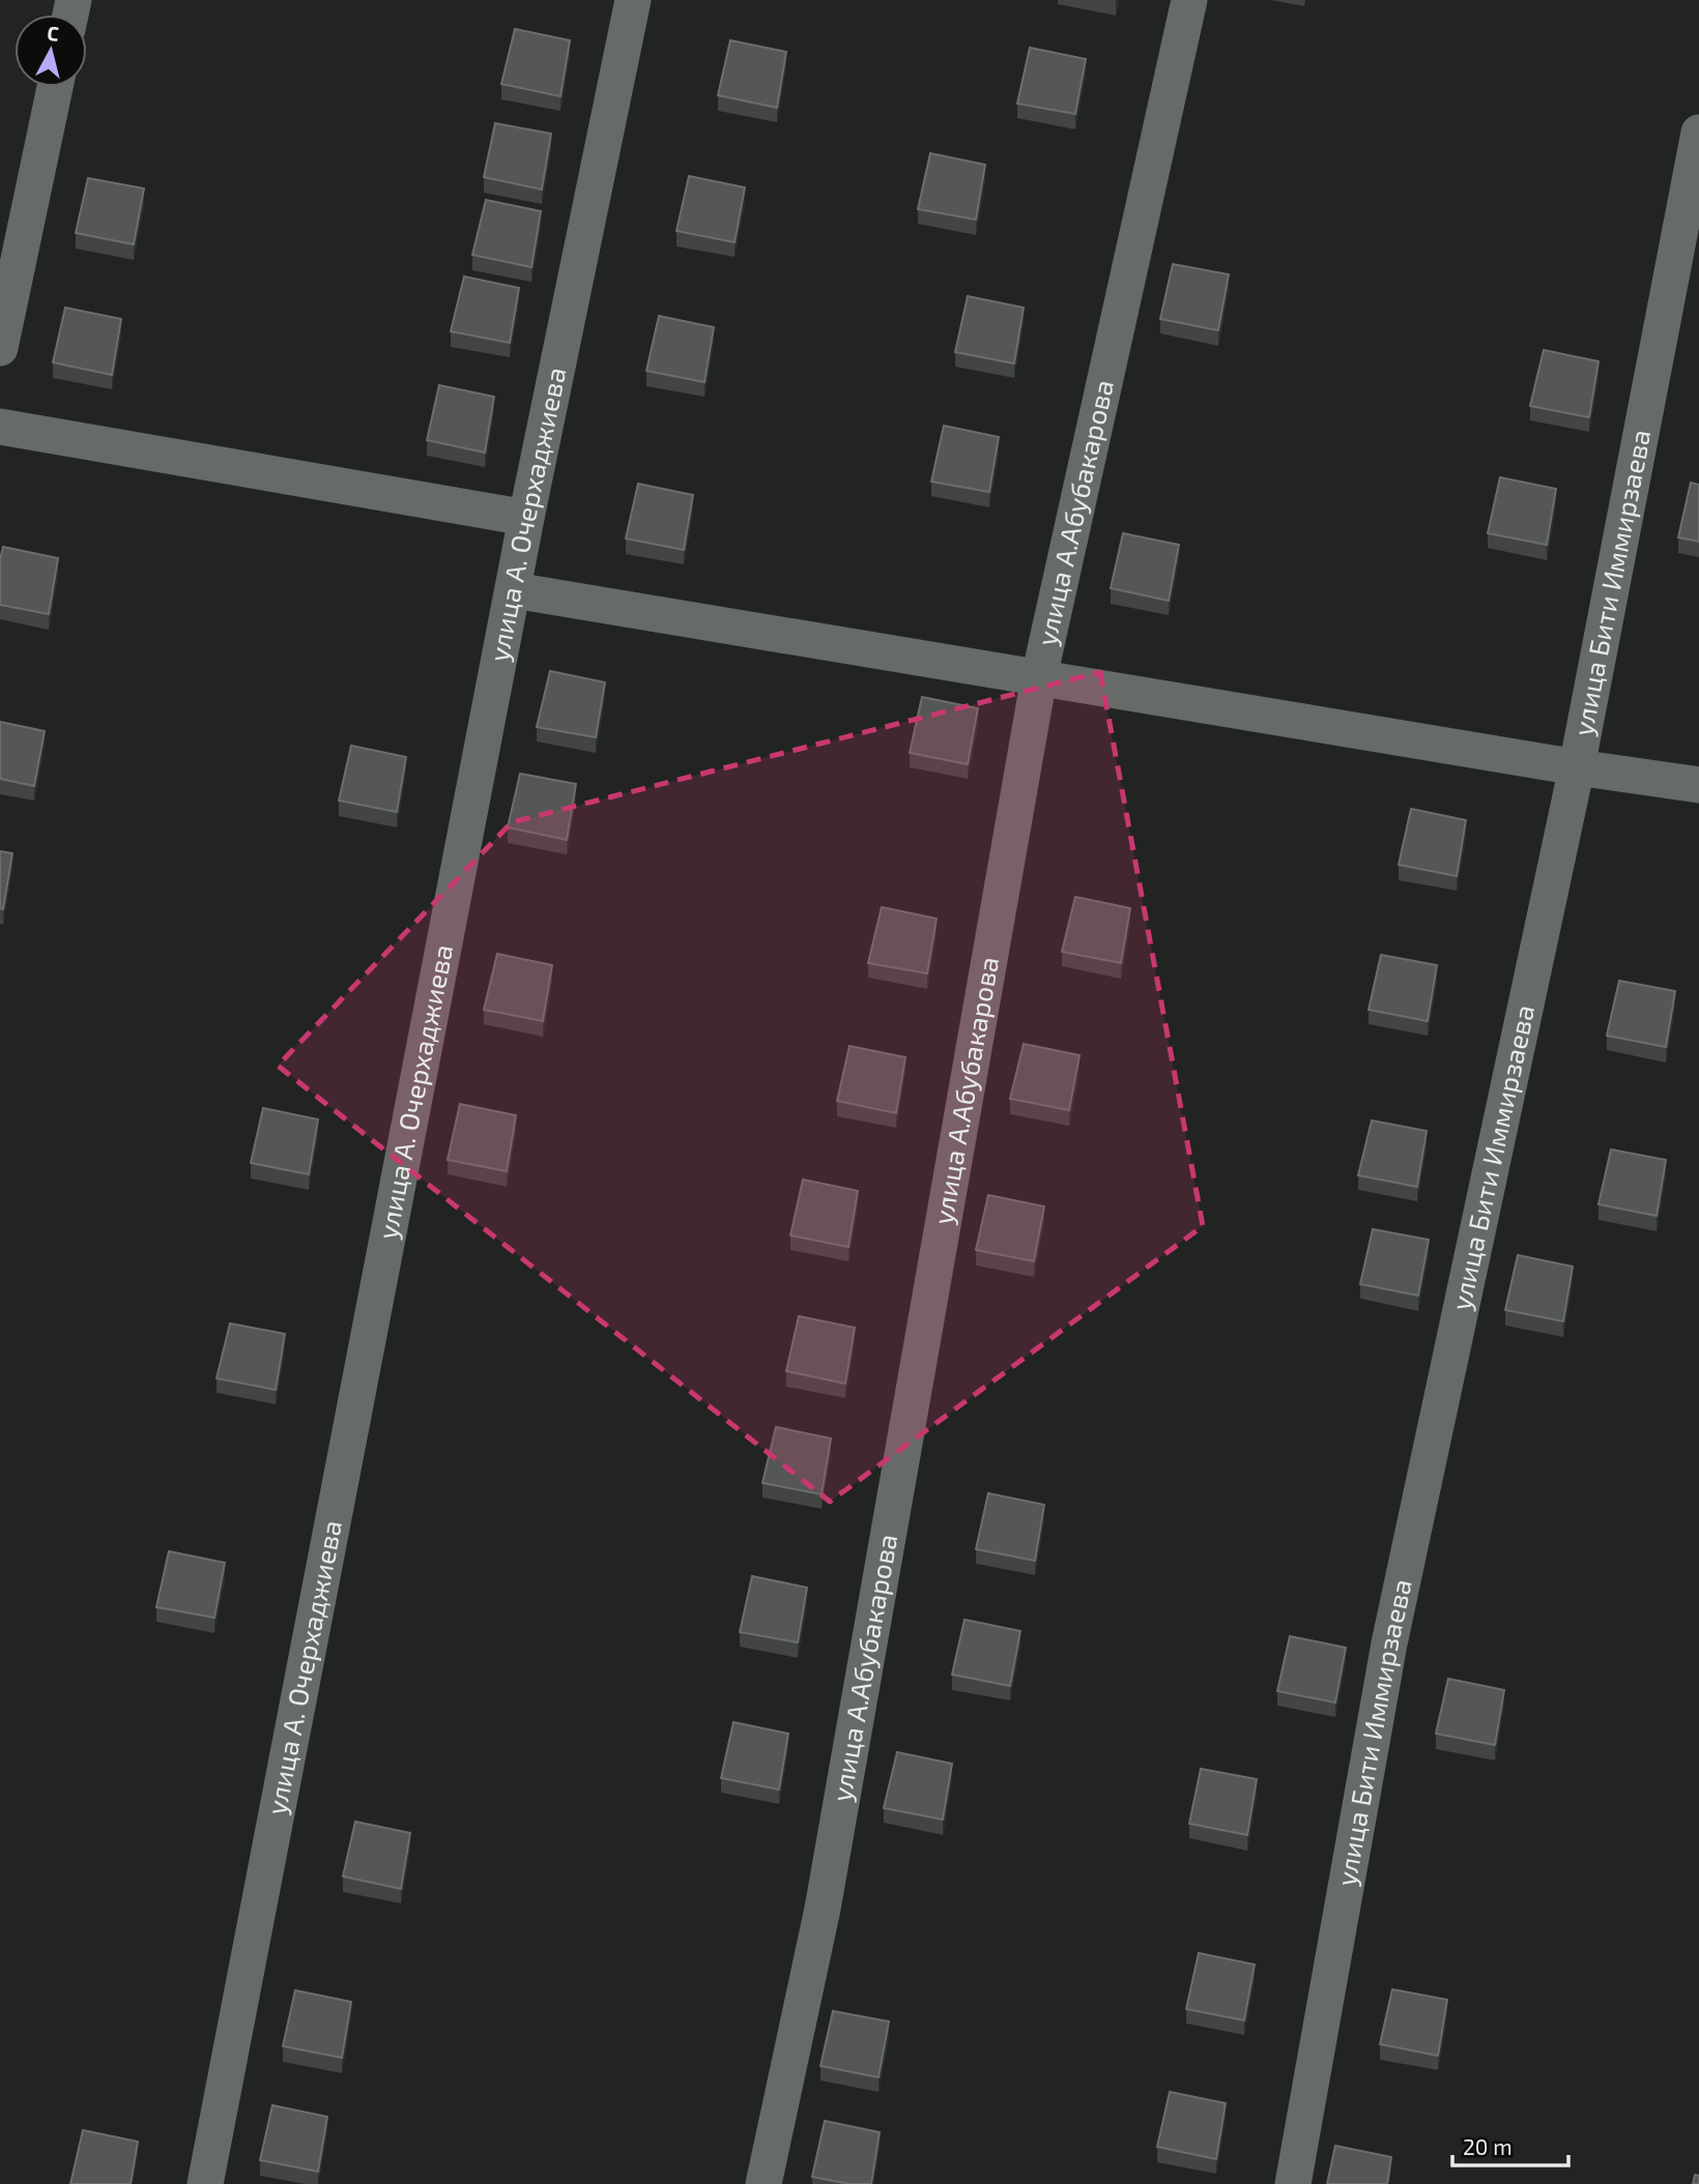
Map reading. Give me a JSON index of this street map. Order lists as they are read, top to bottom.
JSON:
{
  "streets": {
    "street": ["улица А.Абубакарова", "улица А. Очерхаджиева", "улица Бити Иммирзаева"]
  },
  "scale_bar": "20 m",
  "north": "top"
}
